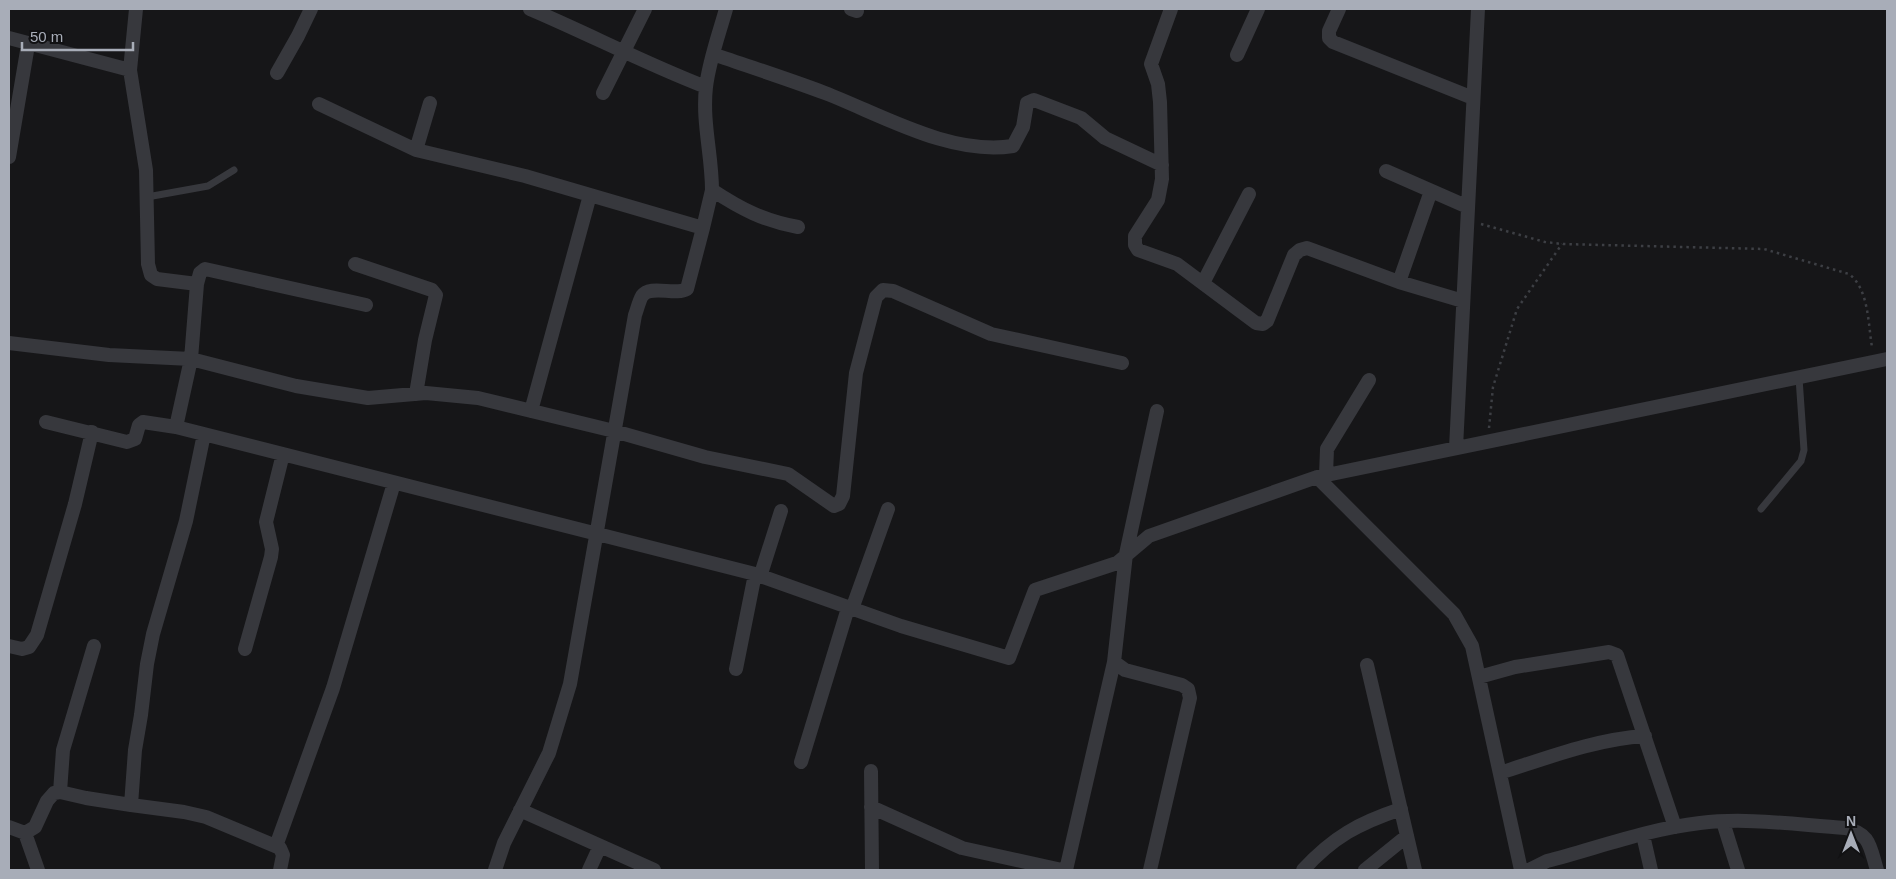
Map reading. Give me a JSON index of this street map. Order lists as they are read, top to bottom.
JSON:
{
  "scale_bar": "50 m",
  "north": "top"
}
